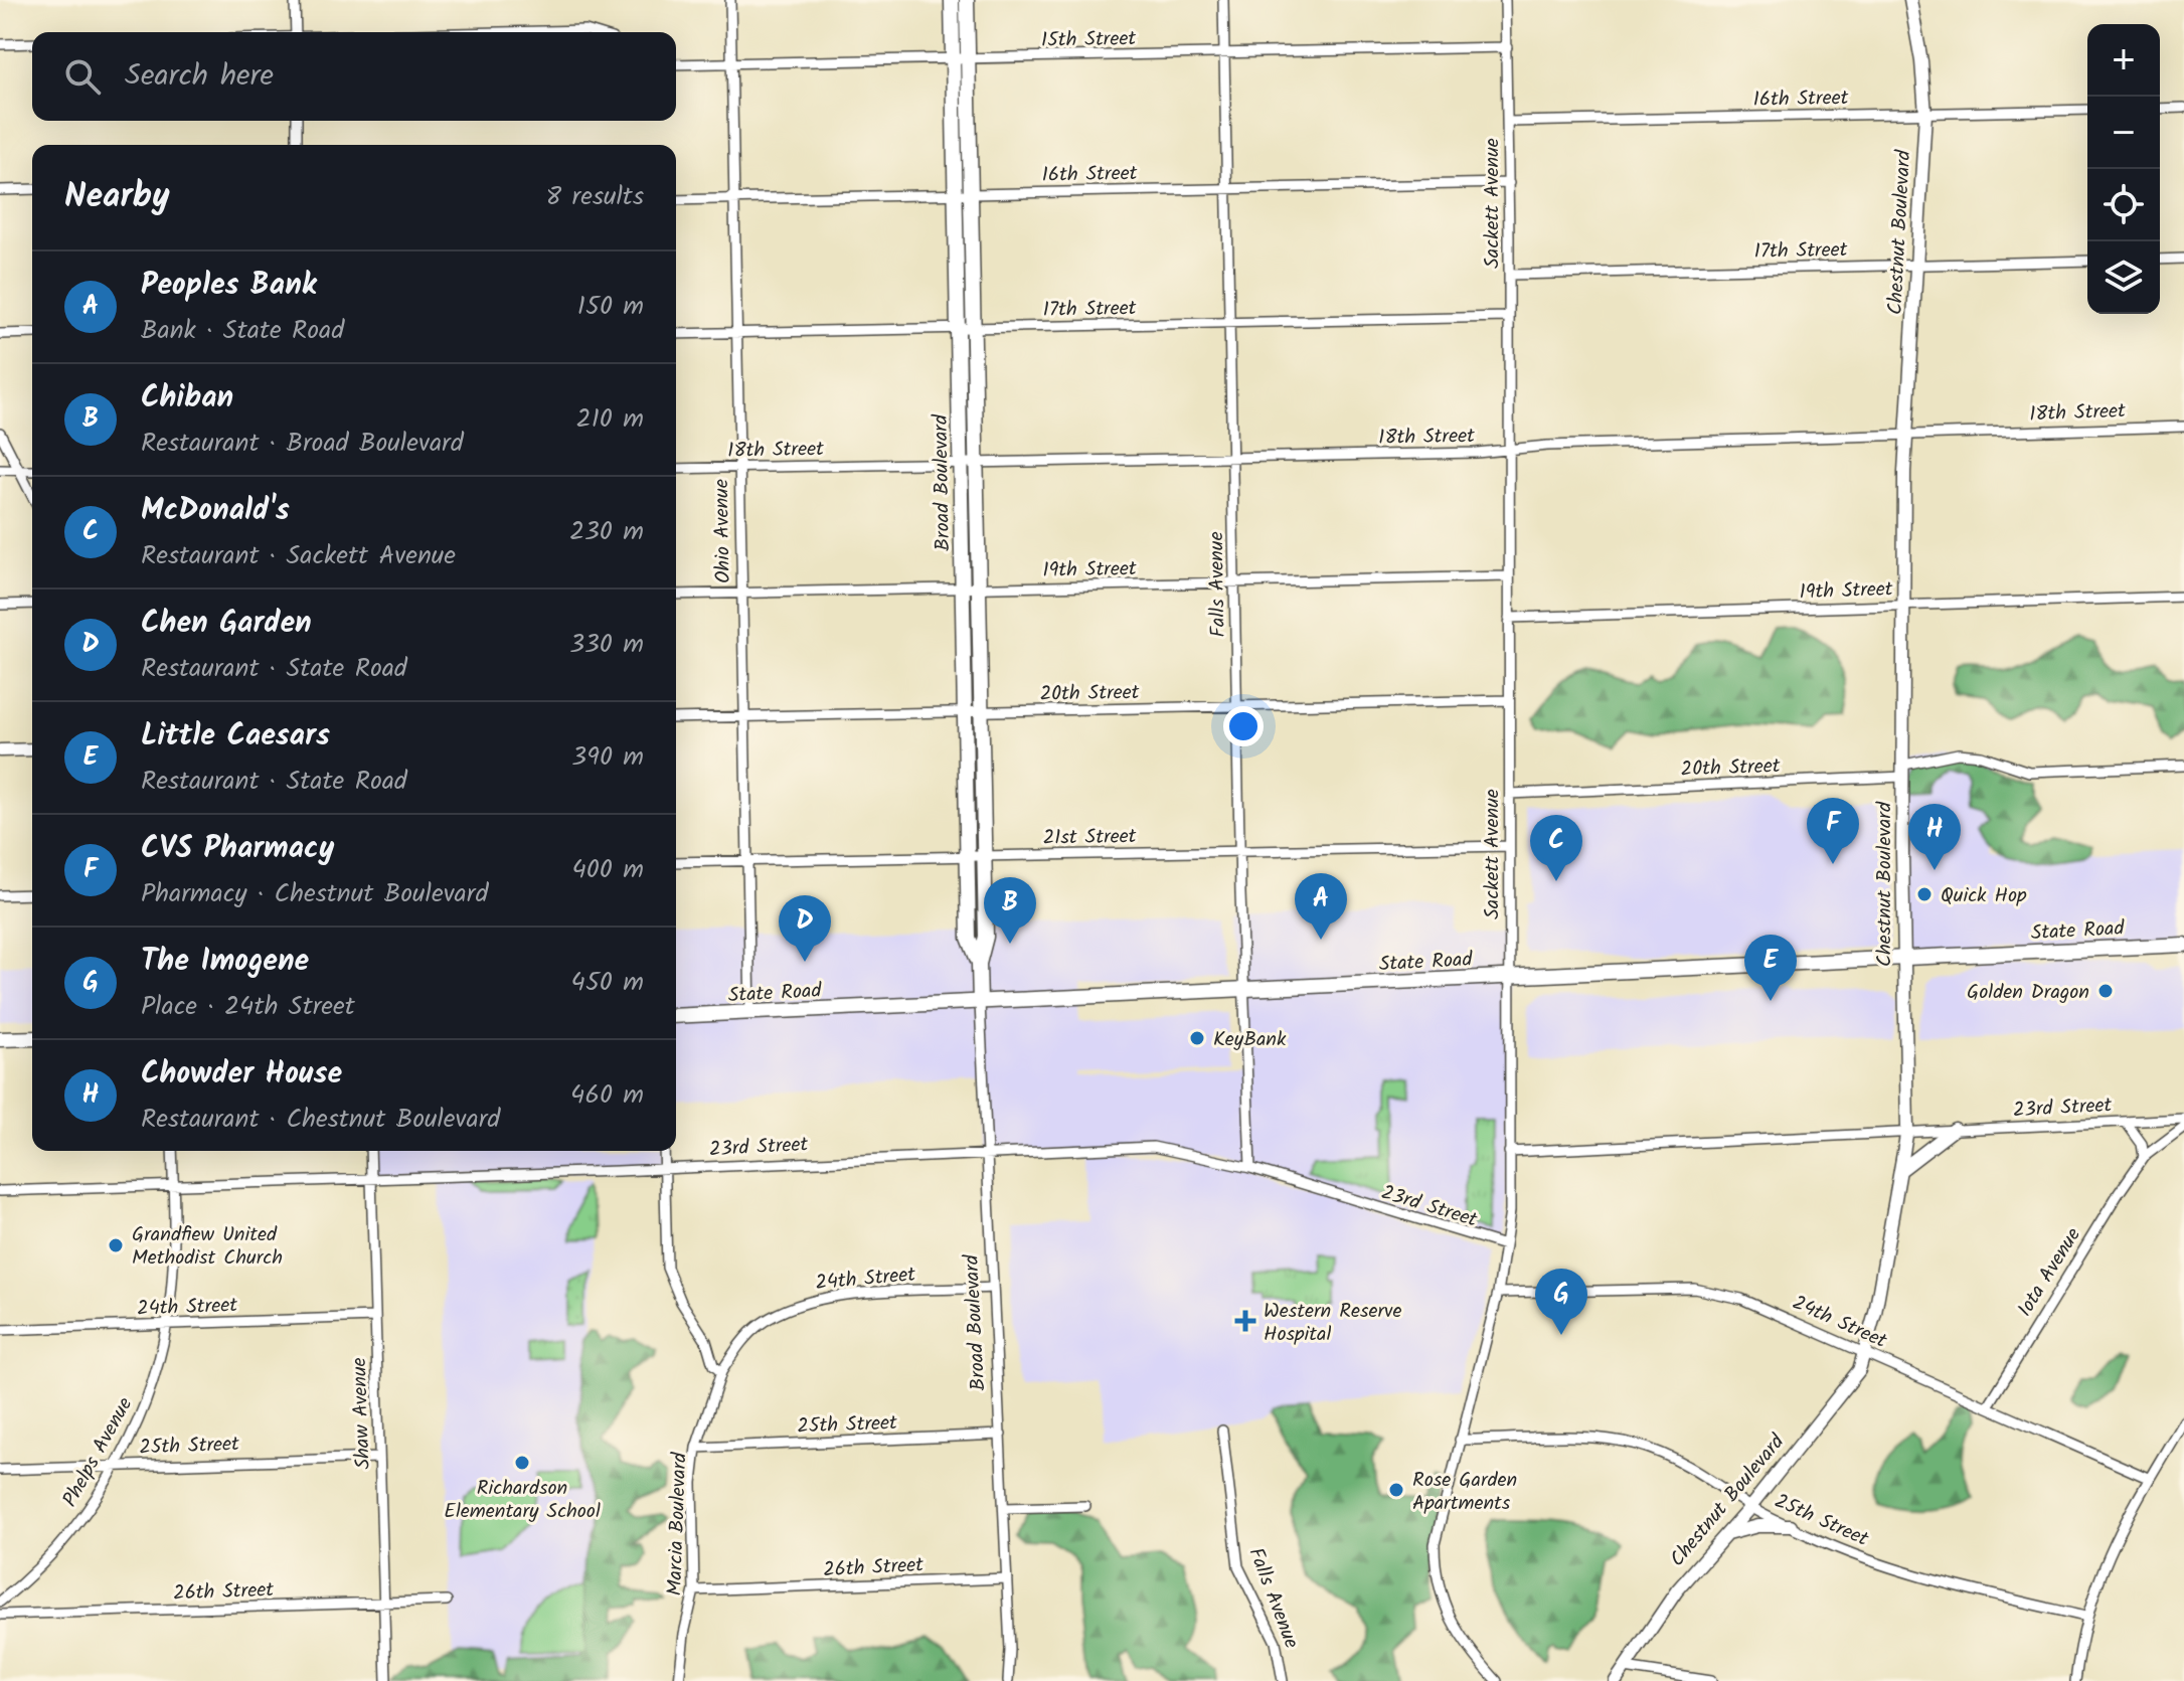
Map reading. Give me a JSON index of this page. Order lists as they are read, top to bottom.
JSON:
{
  "streets": {
    "main road": ["Broad Boulevard", "State Road"],
    "street": [
      "15th Street",
      "16th Street",
      "Sackett Avenue",
      "Chestnut Boulevard",
      "17th Street",
      "18th Street",
      "Ohio Avenue",
      "19th Street",
      "Falls Avenue",
      "20th Street",
      "21st Street",
      "23rd Street",
      "Iota Avenue",
      "24th Street",
      "Shaw Avenue",
      "25th Street",
      "Phelps Avenue",
      "Marcia Boulevard",
      "26th Street"
    ]
  },
  "crossings": [
    ["15th Street", "Sackett Avenue"],
    ["15th Street", "Broad Boulevard"],
    ["15th Street", "Ohio Avenue"],
    ["15th Street", "Falls Avenue"],
    ["16th Street", "Sackett Avenue"],
    ["16th Street", "Chestnut Boulevard"],
    ["16th Street", "Broad Boulevard"],
    ["16th Street", "Ohio Avenue"],
    ["16th Street", "Falls Avenue"],
    ["Sackett Avenue", "17th Street"],
    ["Sackett Avenue", "18th Street"],
    ["Sackett Avenue", "19th Street"],
    ["Sackett Avenue", "20th Street"],
    ["Sackett Avenue", "21st Street"],
    ["Sackett Avenue", "State Road"],
    ["Sackett Avenue", "23rd Street"],
    ["Sackett Avenue", "24th Street"],
    ["Sackett Avenue", "25th Street"],
    ["Chestnut Boulevard", "17th Street"],
    ["Chestnut Boulevard", "18th Street"],
    ["Chestnut Boulevard", "19th Street"],
    ["Chestnut Boulevard", "20th Street"],
    ["Chestnut Boulevard", "State Road"],
    ["Chestnut Boulevard", "23rd Street"],
    ["Chestnut Boulevard", "24th Street"],
    ["Chestnut Boulevard", "25th Street"],
    ["17th Street", "Broad Boulevard"],
    ["17th Street", "Ohio Avenue"],
    ["17th Street", "Falls Avenue"],
    ["18th Street", "Broad Boulevard"],
    ["18th Street", "Ohio Avenue"],
    ["18th Street", "Falls Avenue"],
    ["Broad Boulevard", "19th Street"],
    ["Broad Boulevard", "20th Street"],
    ["Broad Boulevard", "21st Street"],
    ["Broad Boulevard", "State Road"],
    ["Broad Boulevard", "23rd Street"],
    ["Broad Boulevard", "24th Street"],
    ["Broad Boulevard", "25th Street"],
    ["Broad Boulevard", "26th Street"],
    ["Ohio Avenue", "19th Street"],
    ["Ohio Avenue", "20th Street"],
    ["Ohio Avenue", "21st Street"],
    ["Ohio Avenue", "State Road"],
    ["19th Street", "Falls Avenue"],
    ["Falls Avenue", "20th Street"],
    ["Falls Avenue", "21st Street"],
    ["Falls Avenue", "State Road"],
    ["Falls Avenue", "23rd Street"],
    ["23rd Street", "Shaw Avenue"],
    ["23rd Street", "Phelps Avenue"],
    ["Iota Avenue", "24th Street"],
    ["24th Street", "Shaw Avenue"],
    ["24th Street", "Phelps Avenue"],
    ["24th Street", "Marcia Boulevard"],
    ["Shaw Avenue", "25th Street"],
    ["Shaw Avenue", "26th Street"],
    ["25th Street", "Phelps Avenue"],
    ["25th Street", "Marcia Boulevard"],
    ["Marcia Boulevard", "26th Street"]
  ],
  "places": {
    "other": [
      "Quick Hop",
      "Golden Dragon",
      "KeyBank",
      "Grandfiew United Methodist Church",
      "Richardson Elementary School",
      "Rose Garden Apartments"
    ],
    "health": ["Western Reserve Hospital"]
  },
  "page": {
    "map_buttons": ["+", "−"],
    "search": "Search here",
    "heading": ["Nearby", "8 results"],
    "list": [
      {
        "mark": "A",
        "name": "Peoples Bank",
        "note": "Bank · State Road",
        "value": "150 m"
      },
      {
        "mark": "B",
        "name": "Chiban",
        "note": "Restaurant · Broad Boulevard",
        "value": "210 m"
      },
      {
        "mark": "C",
        "name": "McDonald's",
        "note": "Restaurant · Sackett Avenue",
        "value": "230 m"
      },
      {
        "mark": "D",
        "name": "Chen Garden",
        "note": "Restaurant · State Road",
        "value": "330 m"
      },
      {
        "mark": "E",
        "name": "Little Caesars",
        "note": "Restaurant · State Road",
        "value": "390 m"
      },
      {
        "mark": "F",
        "name": "CVS Pharmacy",
        "note": "Pharmacy · Chestnut Boulevard",
        "value": "400 m"
      },
      {
        "mark": "G",
        "name": "The Imogene",
        "note": "Place · 24th Street",
        "value": "450 m"
      },
      {
        "mark": "H",
        "name": "Chowder House",
        "note": "Restaurant · Chestnut Boulevard",
        "value": "460 m"
      }
    ],
    "pins": [
      "F",
      "H",
      "C",
      "A",
      "B",
      "D",
      "E",
      "G"
    ]
  }
}
